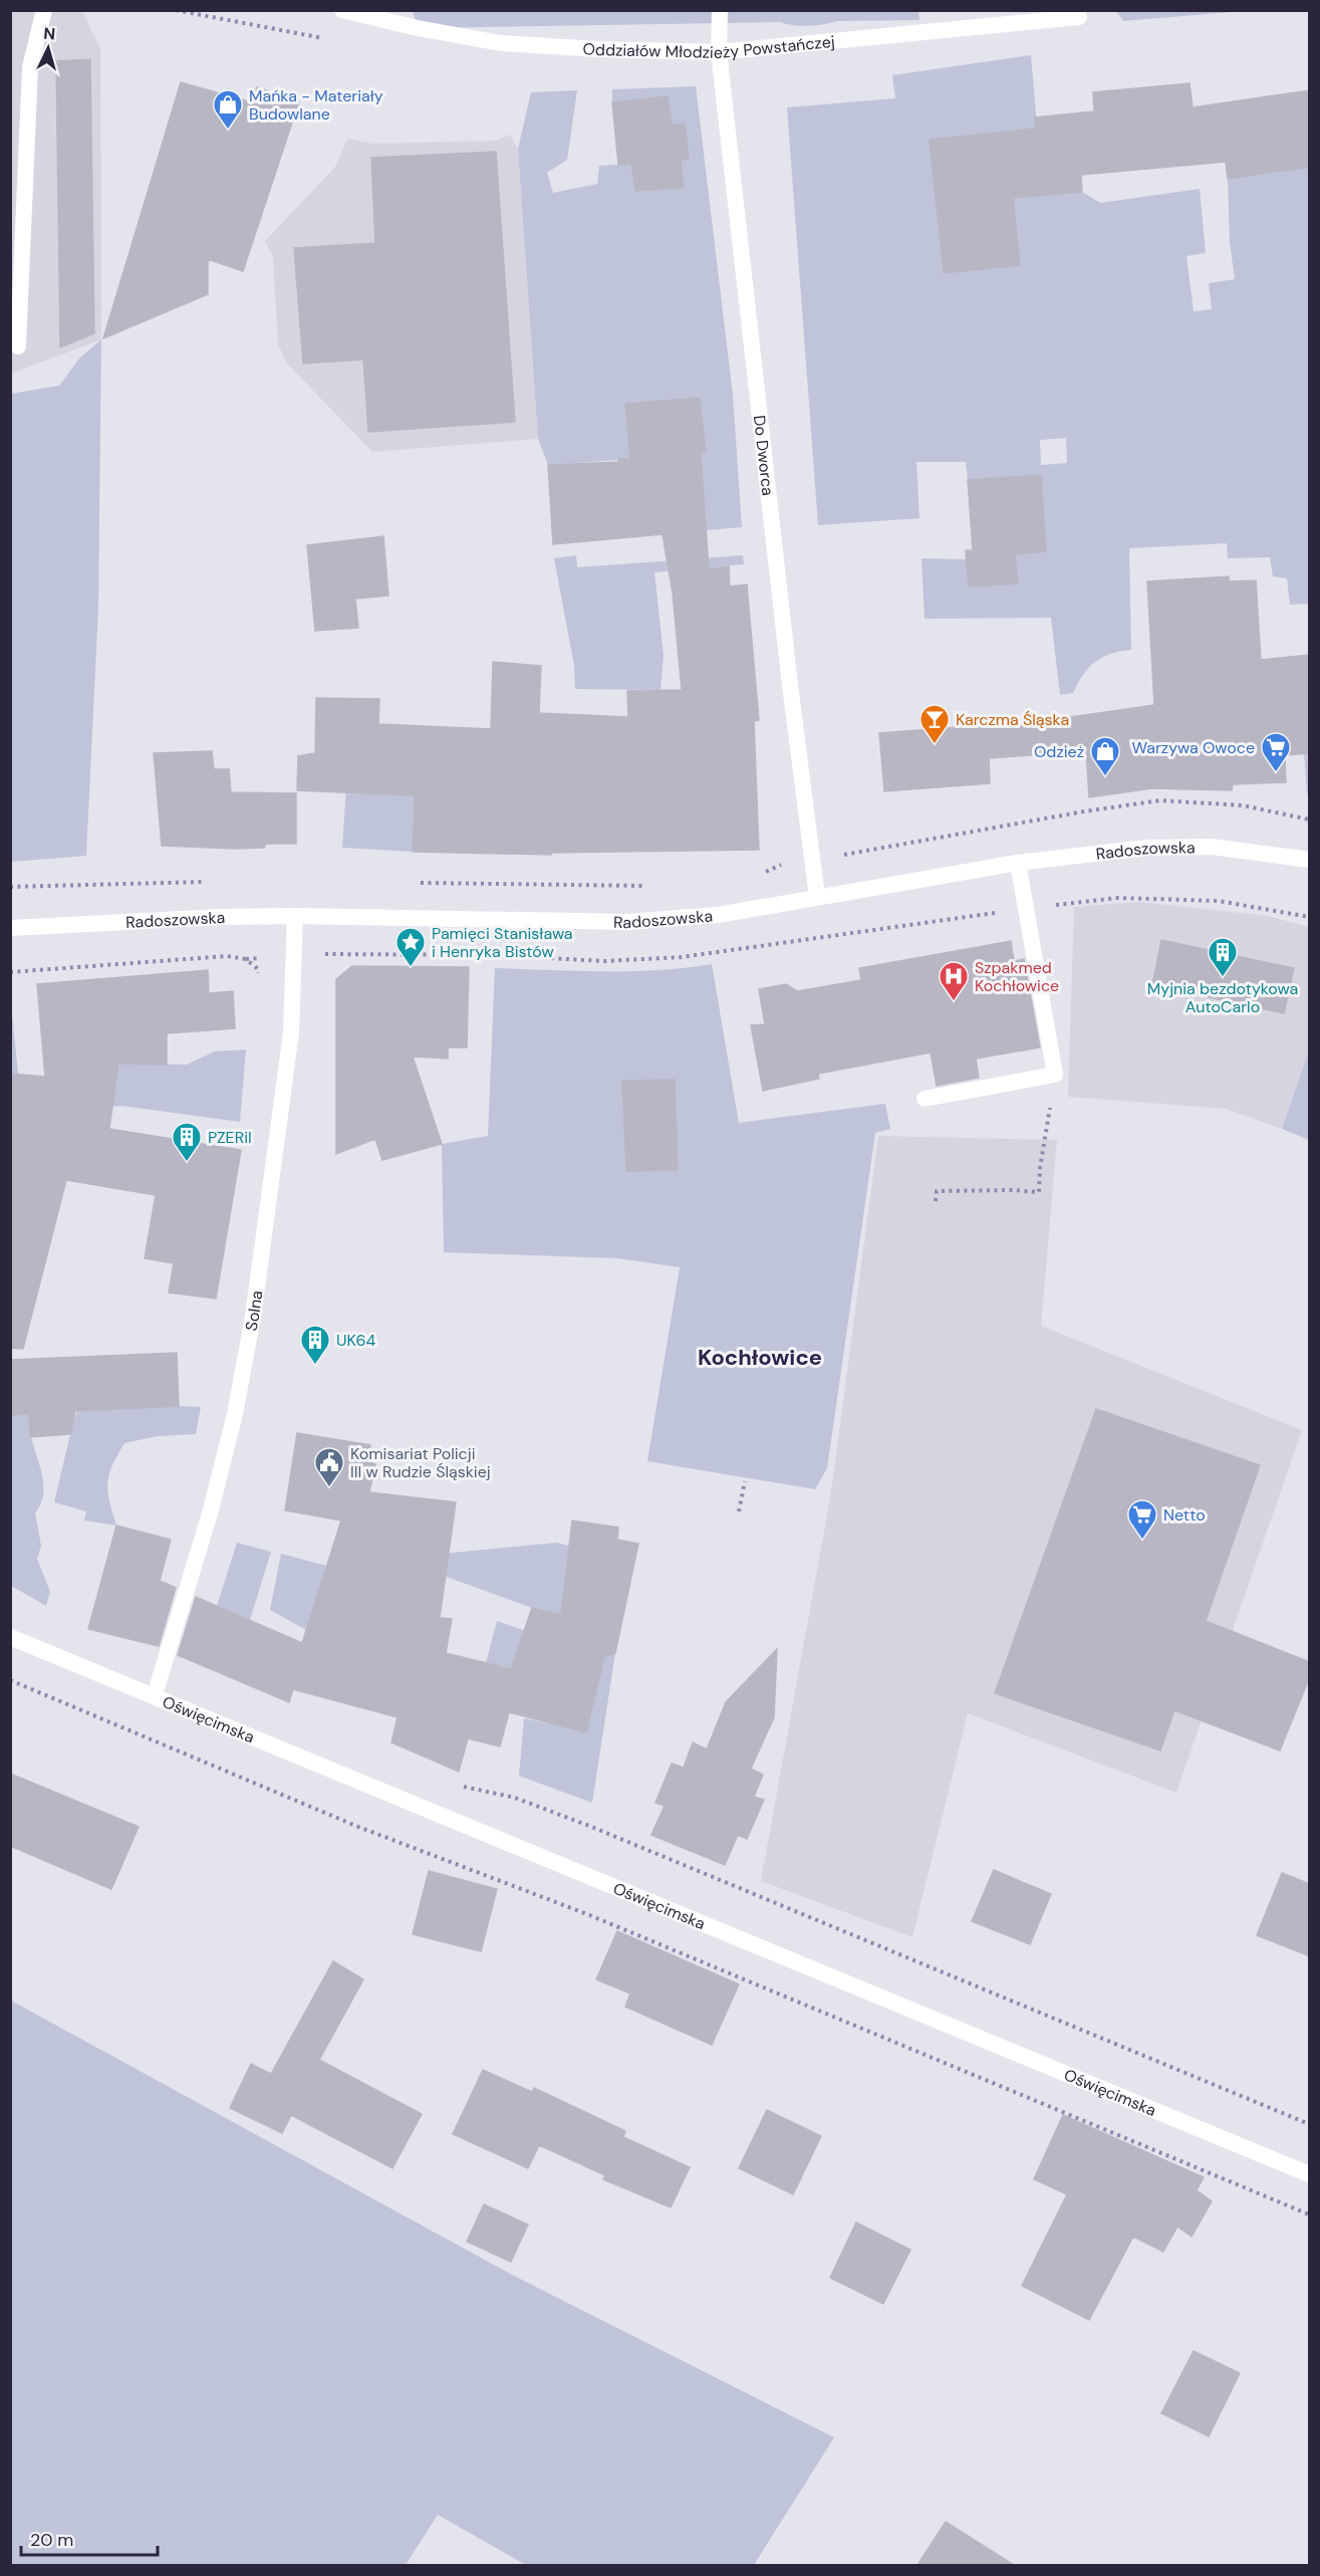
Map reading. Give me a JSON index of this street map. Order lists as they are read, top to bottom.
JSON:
{
  "streets": {
    "street": [
      "Oddziałów Młodzieży Powstańczej",
      "Do Dworca",
      "Radoszowska",
      "Solna",
      "Oświęcimska"
    ]
  },
  "crossings": [
    ["Oddziałów Młodzieży Powstańczej", "Do Dworca"],
    ["Do Dworca", "Radoszowska"],
    ["Radoszowska", "Solna"],
    ["Solna", "Oświęcimska"]
  ],
  "districts": ["Kochłowice"],
  "places": {
    "shop": ["Mańka - Materiały Budowlane", "Odzież"],
    "bar": ["Karczma Śląska"],
    "supermarket": ["Warzywa Owoce", "Netto"],
    "place": ["Pamięci Stanisława i Henryka Bistów"],
    "building": ["Myjnia bezdotykowa AutoCarlo", "PZERiI", "UK64"],
    "hospital": ["Szpakmed Kochłowice"],
    "public building": ["Komisariat Policji III w Rudzie Śląskiej"]
  },
  "scale_bar": "20 m",
  "north": "top"
}
